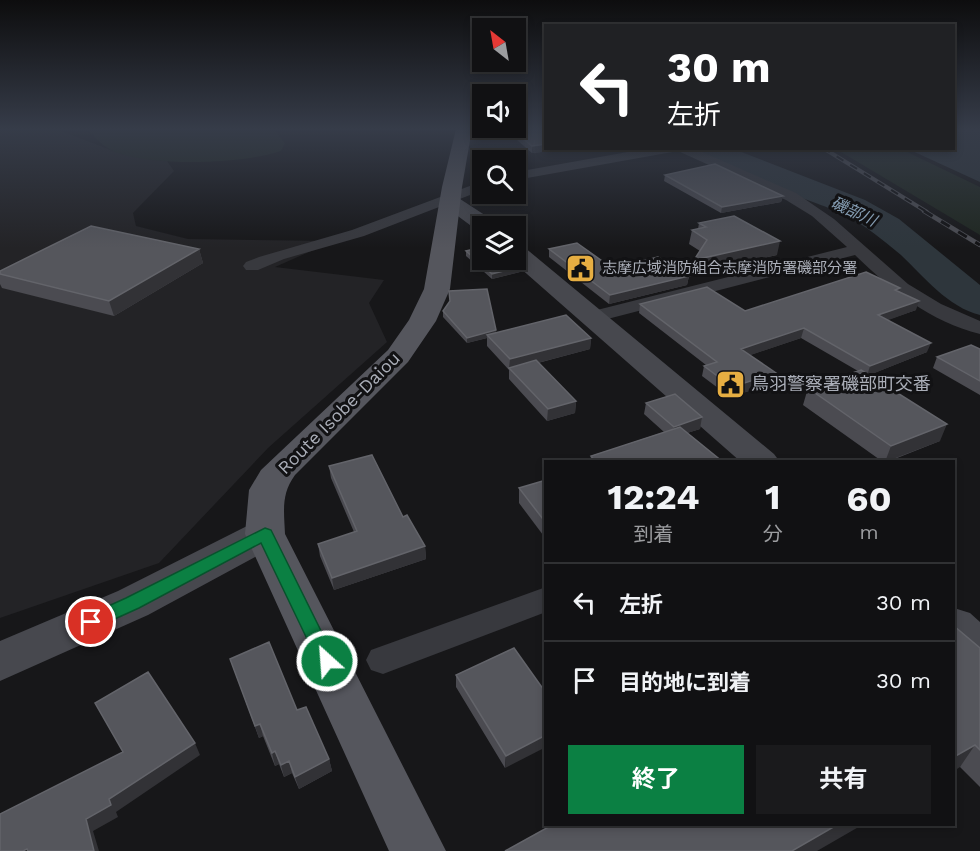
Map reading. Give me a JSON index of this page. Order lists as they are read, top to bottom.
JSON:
{
  "streets": {
    "main road": ["Route Isobe-Daiou"]
  },
  "water": ["磯部川"],
  "places": {
    "public building": ["志摩広域消防組合志摩消防署磯部分署", "鳥羽警察署磯部町交番"]
  },
  "north": "top left",
  "page": {
    "turn": ["30 m", "左折"],
    "eta": [
      "12:24",
      "到着",
      "1",
      "分",
      "60",
      "m"
    ],
    "list": [
      {
        "name": "左折",
        "value": "30 m"
      },
      {
        "name": "目的地に到着",
        "value": "30 m"
      }
    ],
    "buttons": ["終了", "共有"]
  }
}
